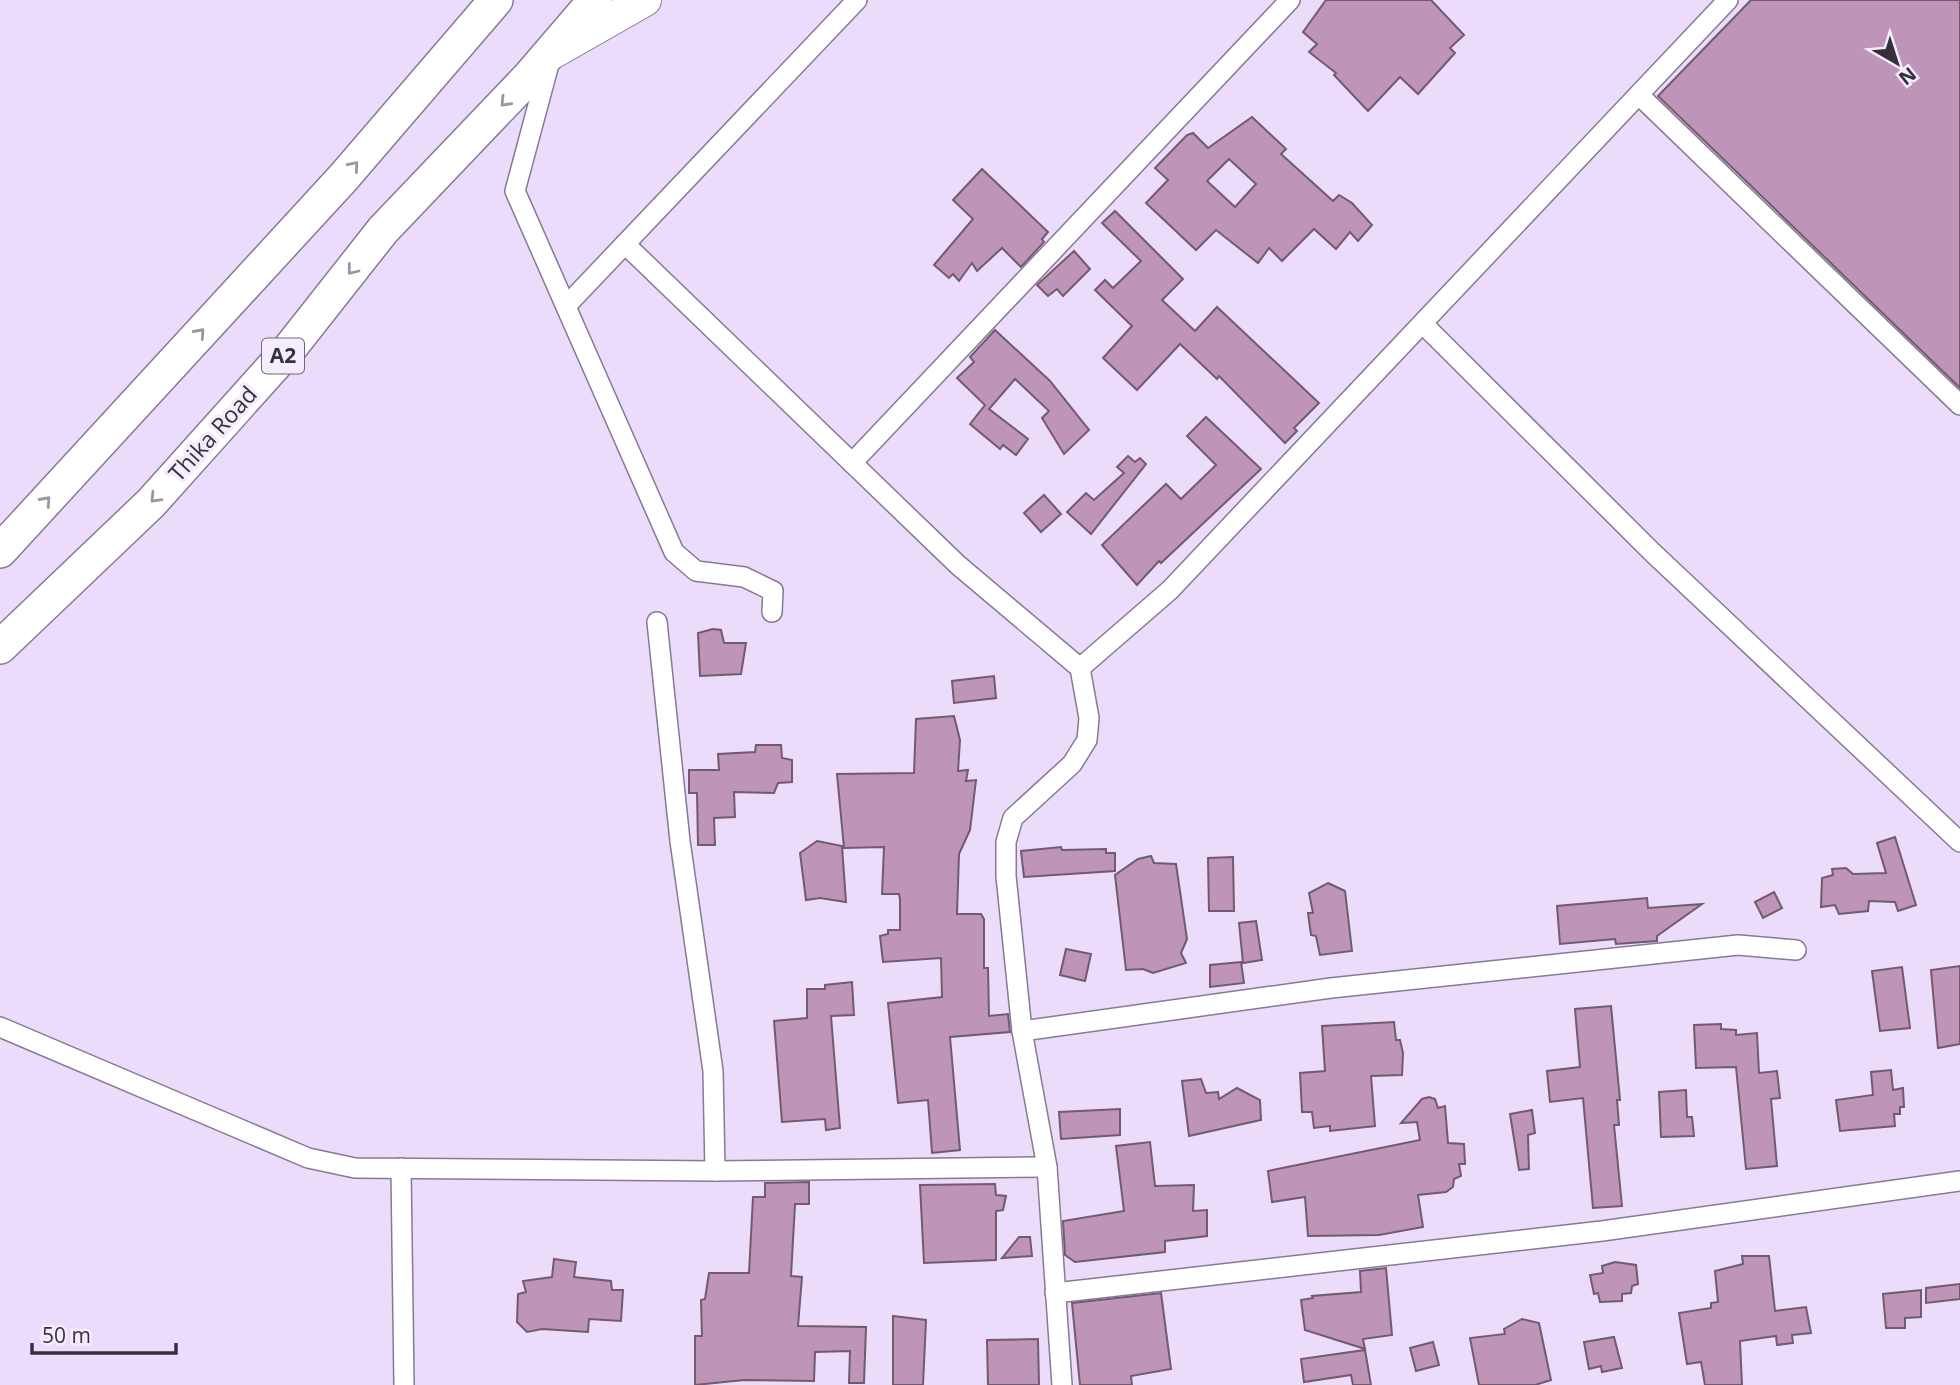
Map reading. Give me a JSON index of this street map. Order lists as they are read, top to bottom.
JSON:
{
  "streets": {
    "highway": ["A2", "Thika Road"]
  },
  "scale_bar": "50 m",
  "north": "bottom right"
}
